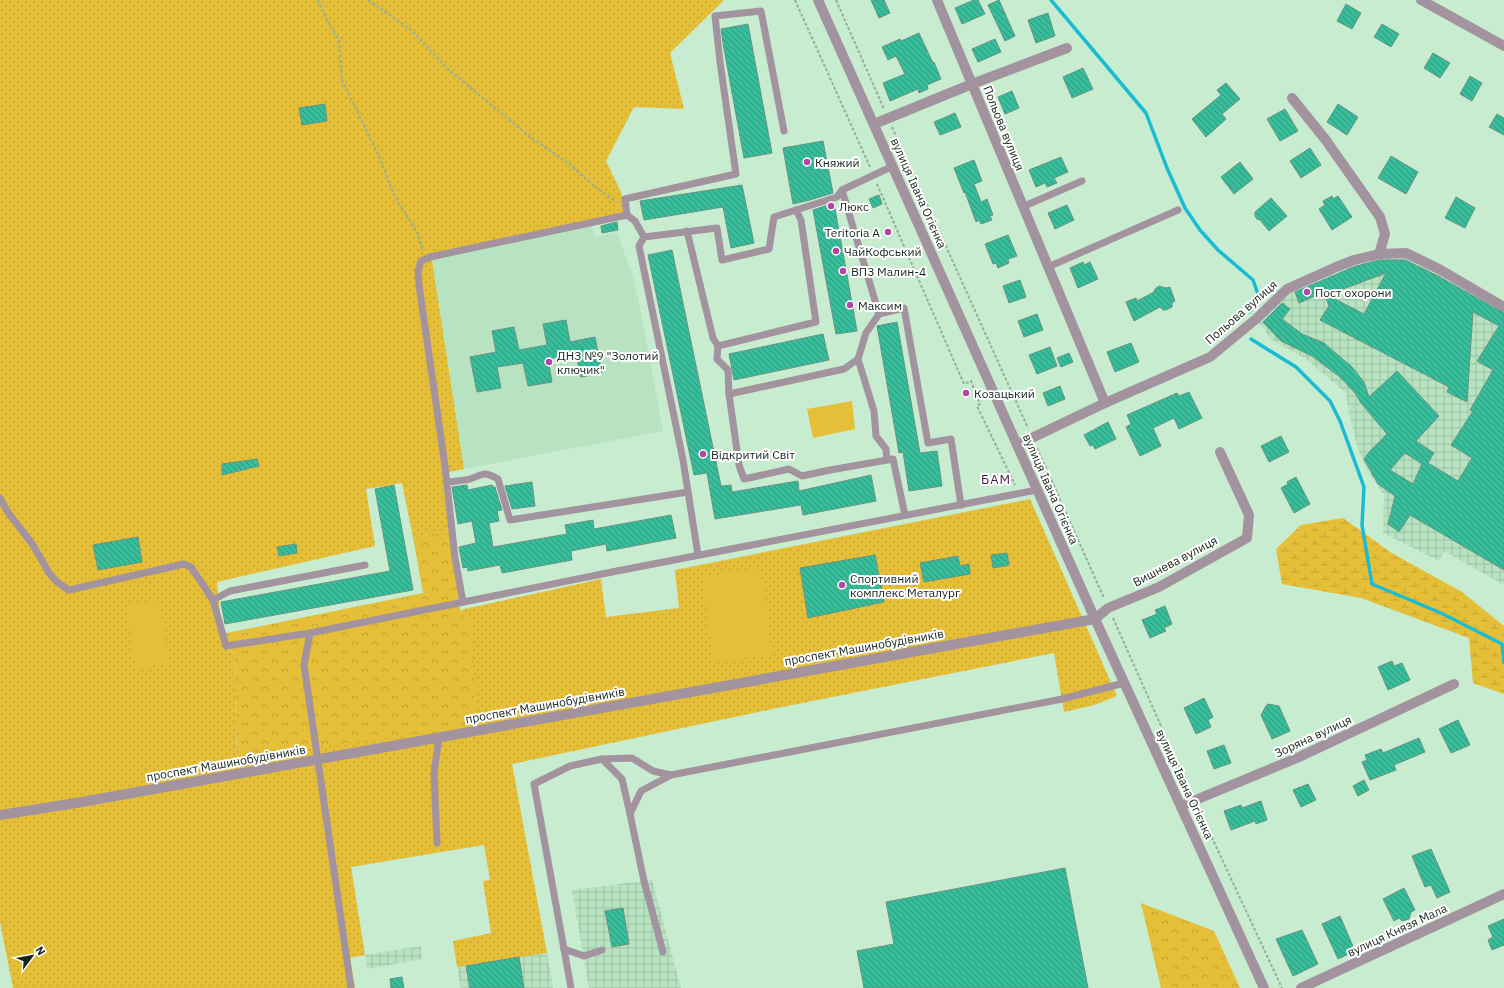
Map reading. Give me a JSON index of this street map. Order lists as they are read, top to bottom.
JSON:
{
  "streets": {
    "street": [
      "Польова вулиця",
      "вулиця Івана Огієнка",
      "Вишнева вулиця",
      "проспект Машинобудівників",
      "Зоряна вулиця",
      "вулиця Князя Мала"
    ]
  },
  "crossings": [
    ["Польова вулиця", "вулиця Івана Огієнка"],
    ["вулиця Івана Огієнка", "Вишнева вулиця"],
    ["вулиця Івана Огієнка", "проспект Машинобудівників"],
    ["вулиця Івана Огієнка", "Зоряна вулиця"],
    ["Вишнева вулиця", "проспект Машинобудівників"]
  ],
  "districts": ["БАМ"],
  "places": [
    "Княжий",
    "Люкс",
    "Teritoria A",
    "ЧайКофський",
    "ВПЗ Малин-4",
    "Пост охорони",
    "Максим",
    "ДНЗ №9 \"Золотий ключик\"",
    "Козацький",
    "Відкритий Світ",
    "Спортивний комплекс Металург"
  ],
  "north": "top right"
}
